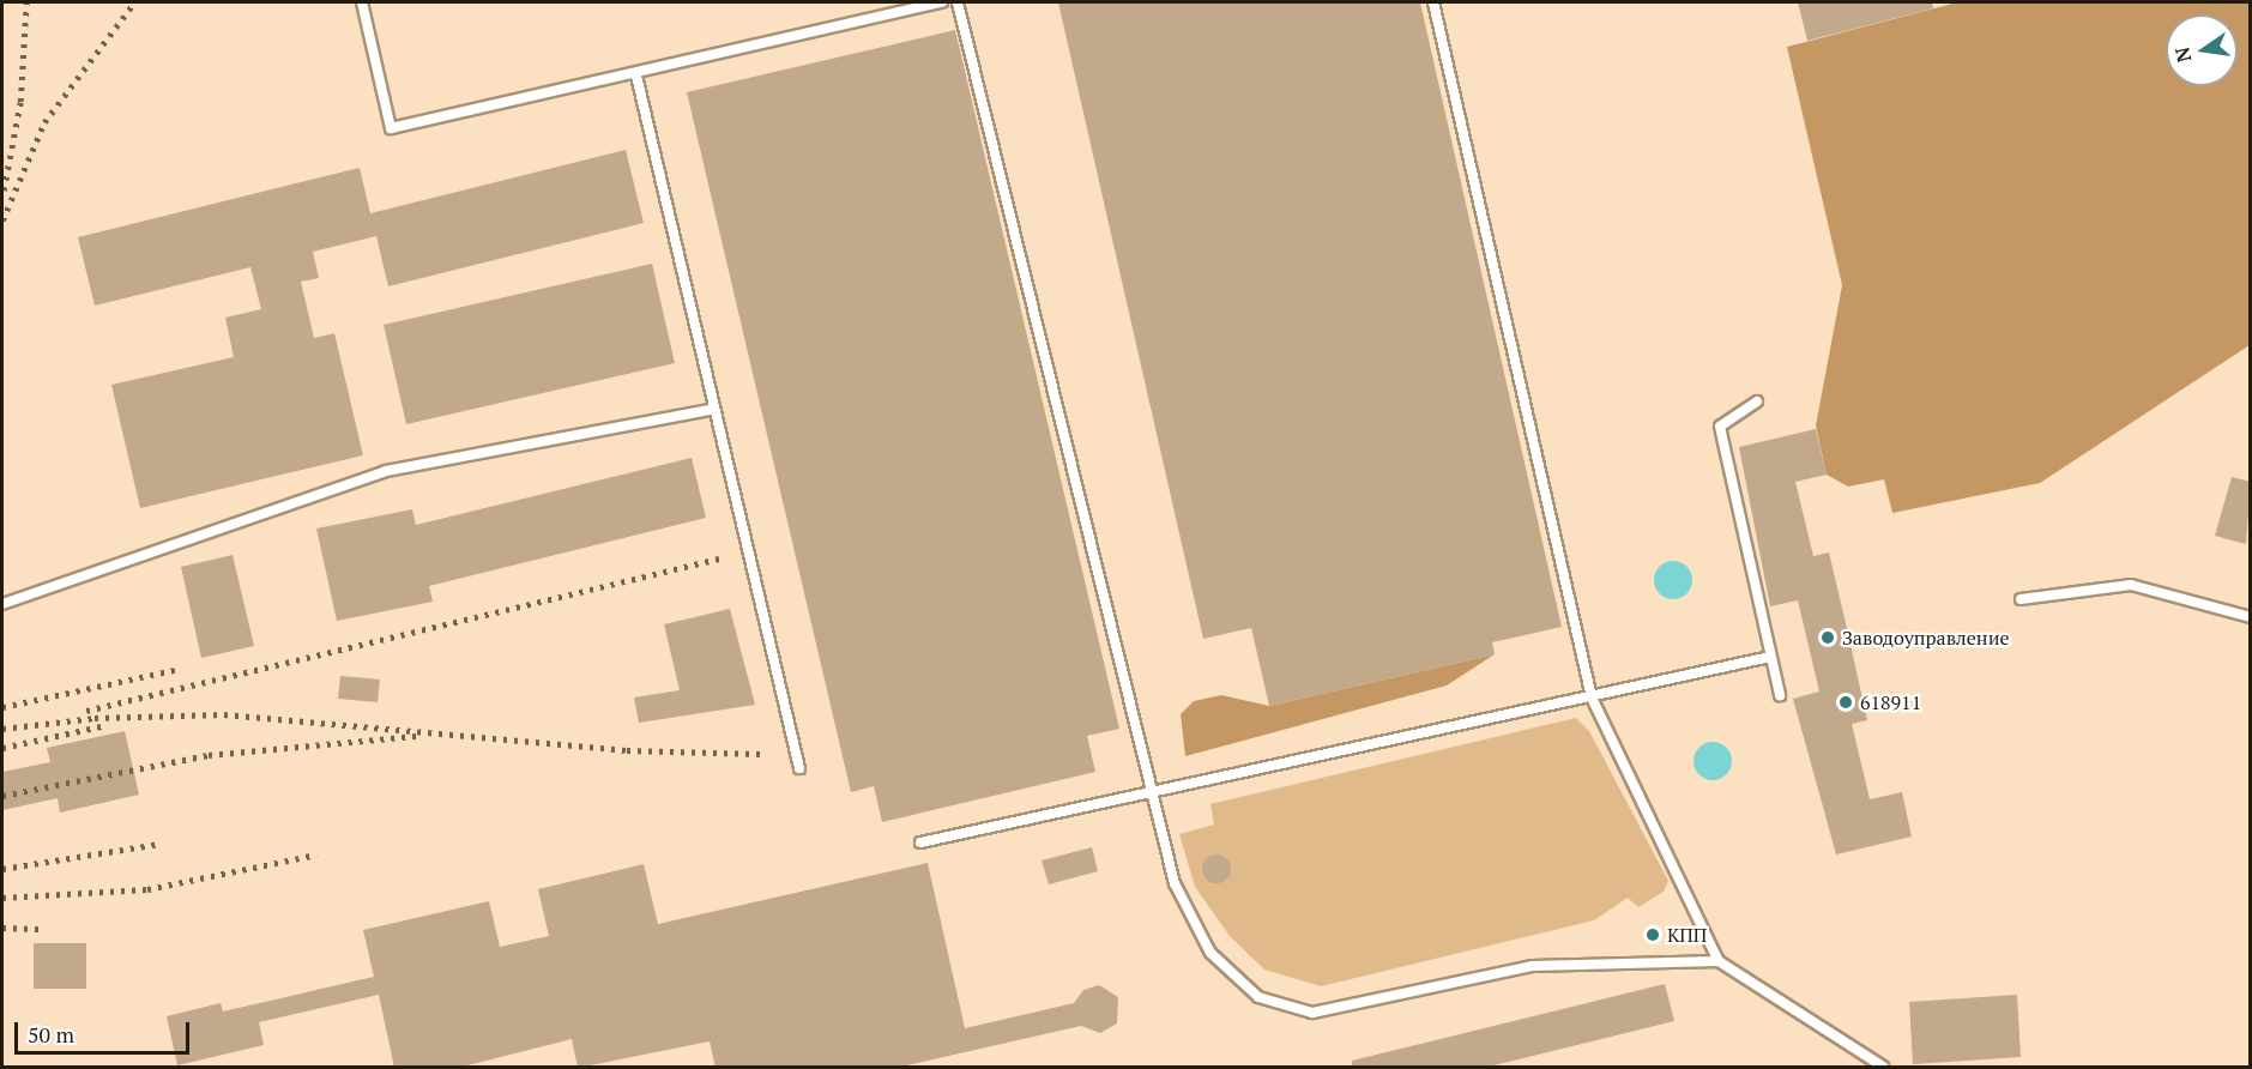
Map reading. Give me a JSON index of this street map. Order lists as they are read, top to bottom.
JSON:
{
  "places": ["Заводоуправление", "618911", "КПП"],
  "scale_bar": "50 m",
  "north": "left"
}
